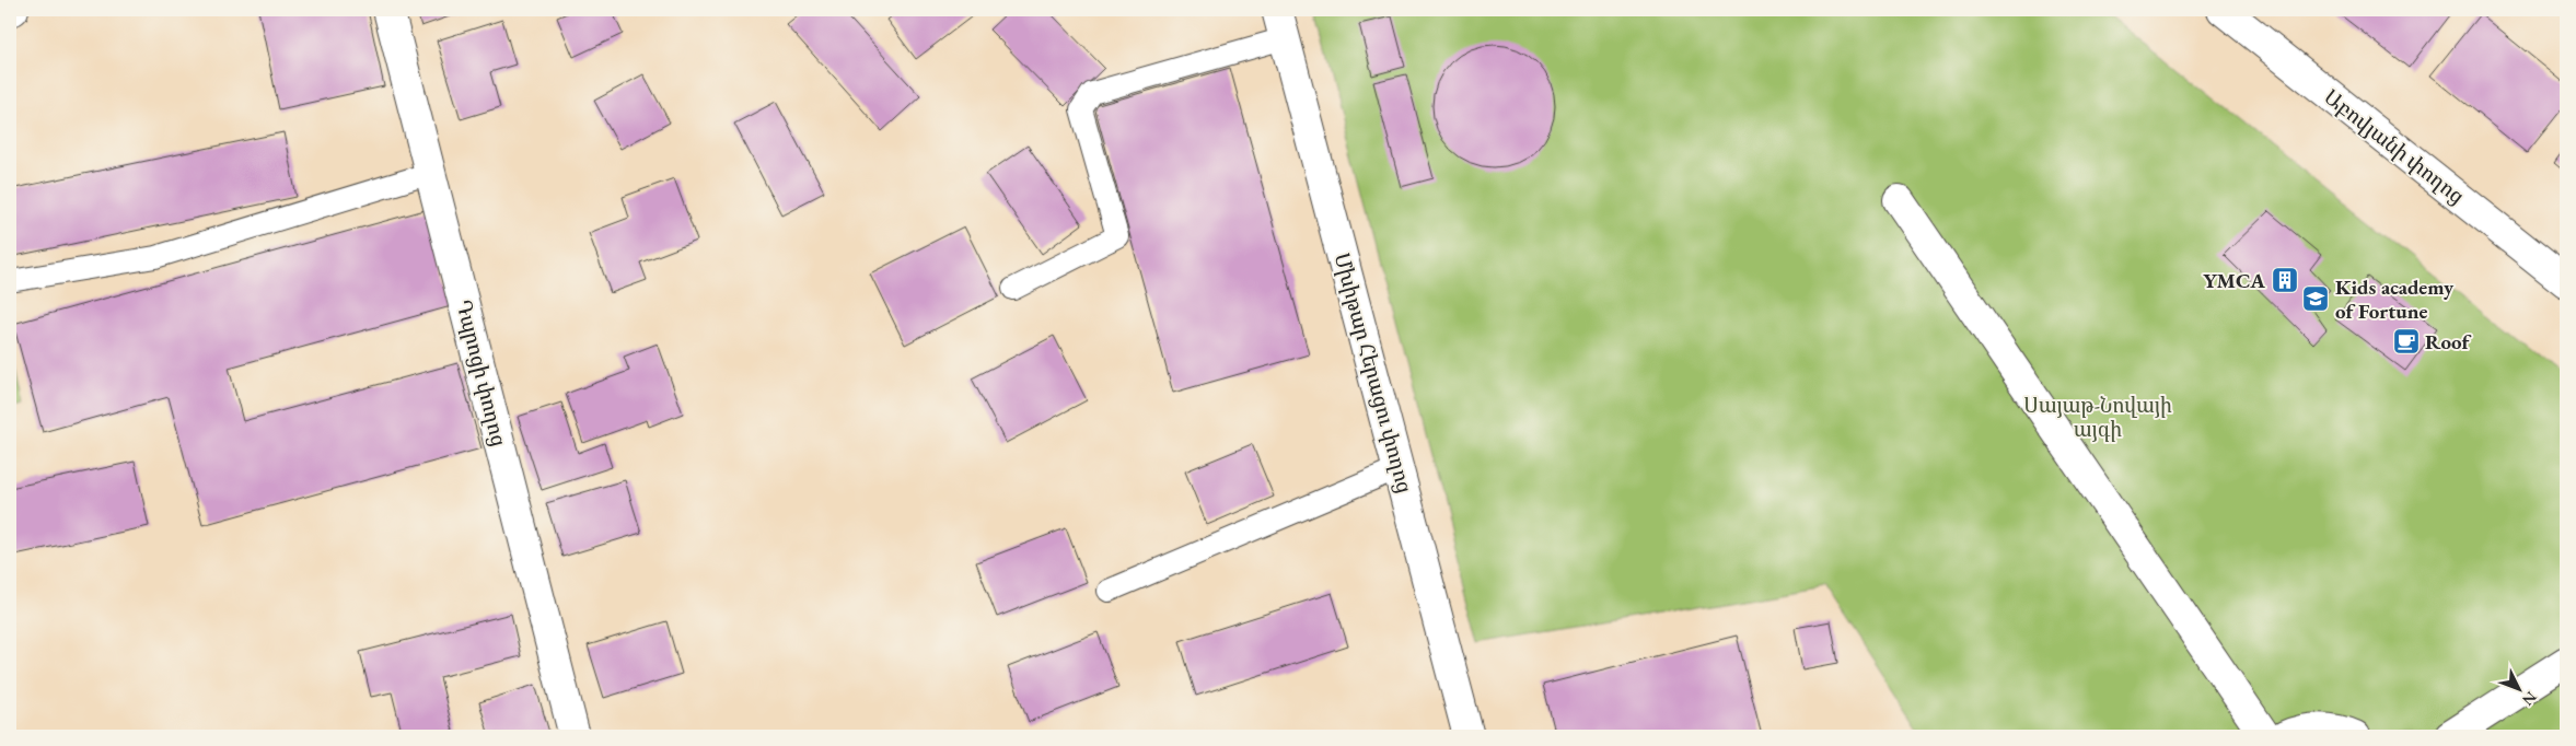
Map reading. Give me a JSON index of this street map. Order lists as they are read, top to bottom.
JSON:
{
  "streets": {
    "street": ["Աբովյանի փողոց", "Դպրոցի փողոց", "Մխիթար Հերացու փողոց"]
  },
  "parks": ["Սայաթ-Նովայի այգի"],
  "places": {
    "building": ["YMCA"],
    "school or university": ["Kids academy of Fortune"],
    "cafe": ["Roof"]
  },
  "north": "bottom right"
}
